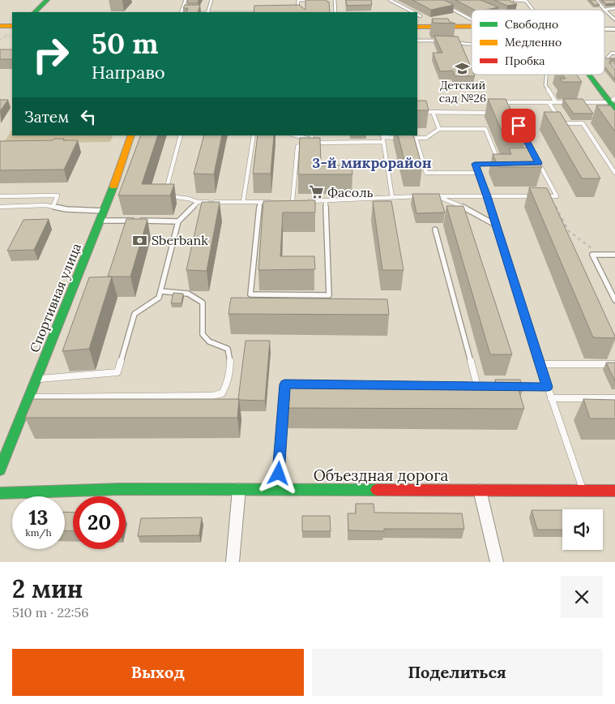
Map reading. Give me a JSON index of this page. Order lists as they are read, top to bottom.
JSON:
{
  "streets": {
    "street": ["Спортивная улица", "Объездная дорога"]
  },
  "districts": ["3-й микрорайон"],
  "places": {
    "school or university": ["Детский сад №26"],
    "supermarket": ["Фасоль"],
    "bank": ["Sberbank"]
  },
  "legend": ["Свободно", "Медленно", "Пробка"],
  "page": {
    "turn": ["50 m", "Направо"],
    "then": "Затем",
    "speed": "13 km/h",
    "limit": "20",
    "heading": ["2 мин", "510 m · 22:56"],
    "buttons": ["Выход", "Поделиться"]
  }
}
